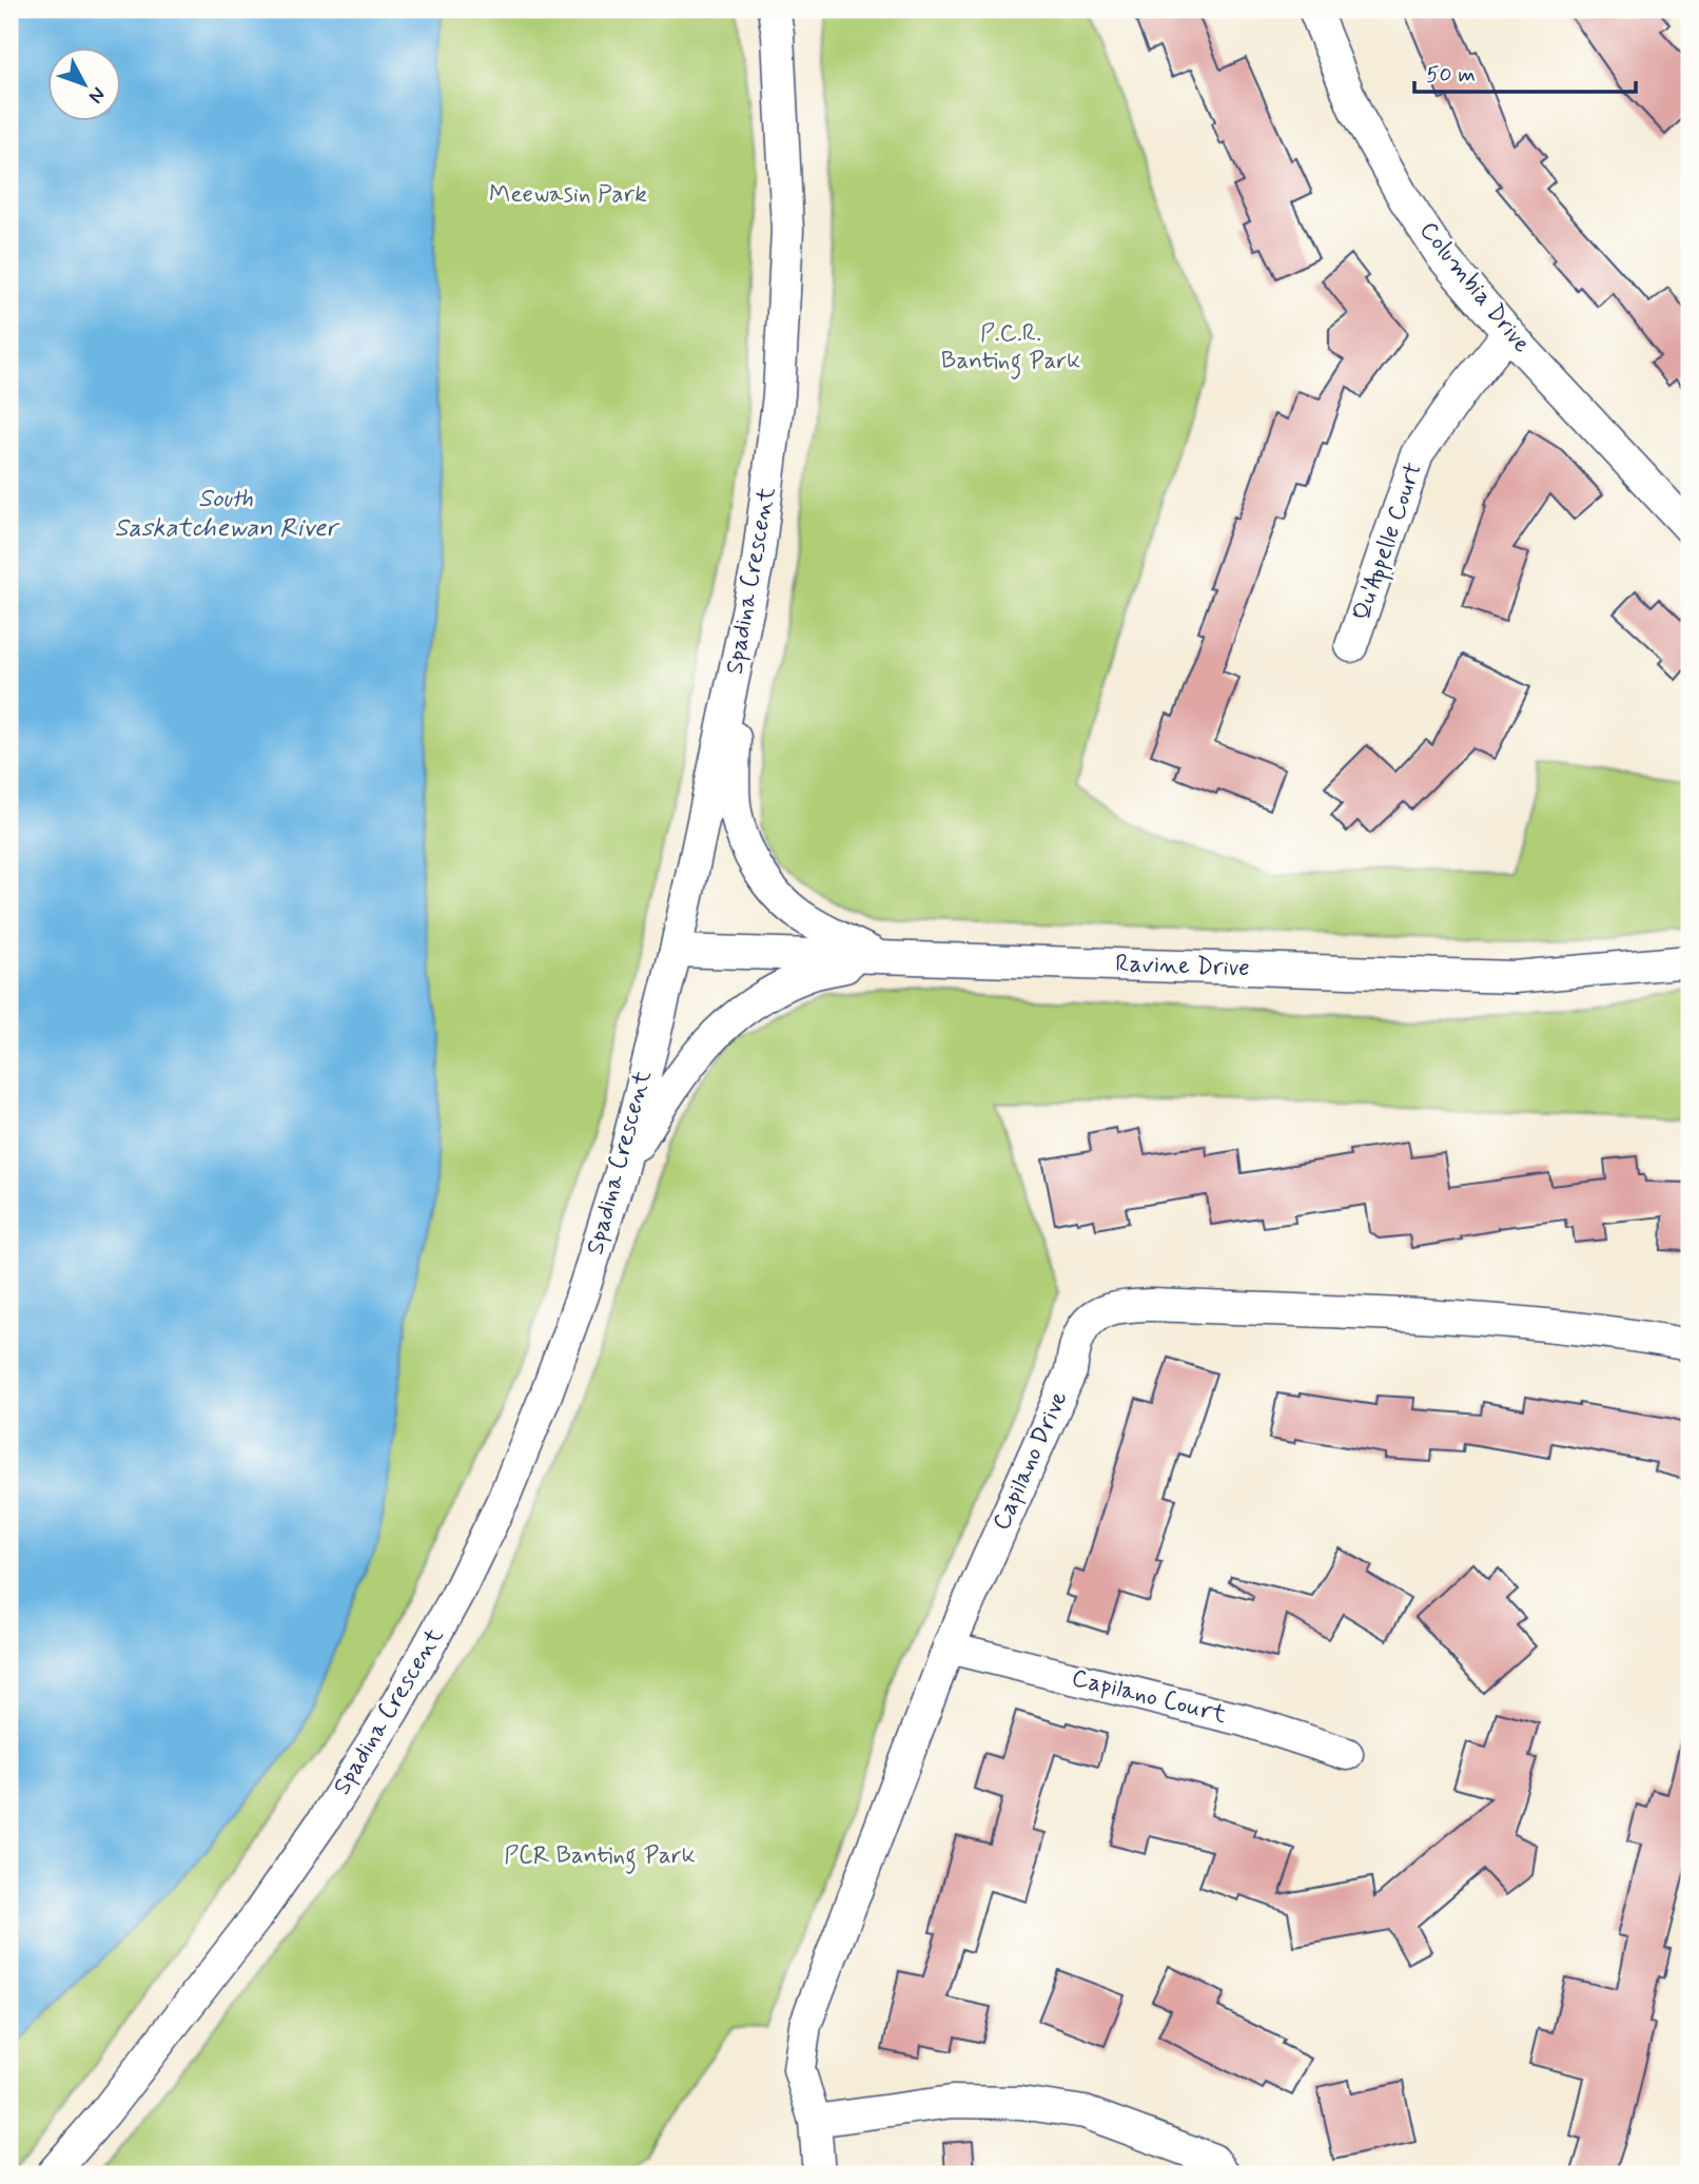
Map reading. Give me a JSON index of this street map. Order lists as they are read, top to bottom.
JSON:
{
  "streets": {
    "street": [
      "Columbia Drive",
      "Qu'Appelle Court",
      "Spadina Crescent",
      "Ravine Drive",
      "Capilano Drive",
      "Capilano Court"
    ]
  },
  "crossings": [
    ["Columbia Drive", "Qu'Appelle Court"],
    ["Spadina Crescent", "Ravine Drive"],
    ["Capilano Drive", "Capilano Court"]
  ],
  "water": ["South Saskatchewan River"],
  "parks": ["Meewasin Park", "P.C.R. Banting Park", "PCR Banting Park"],
  "scale_bar": "50 m",
  "north": "bottom right"
}
